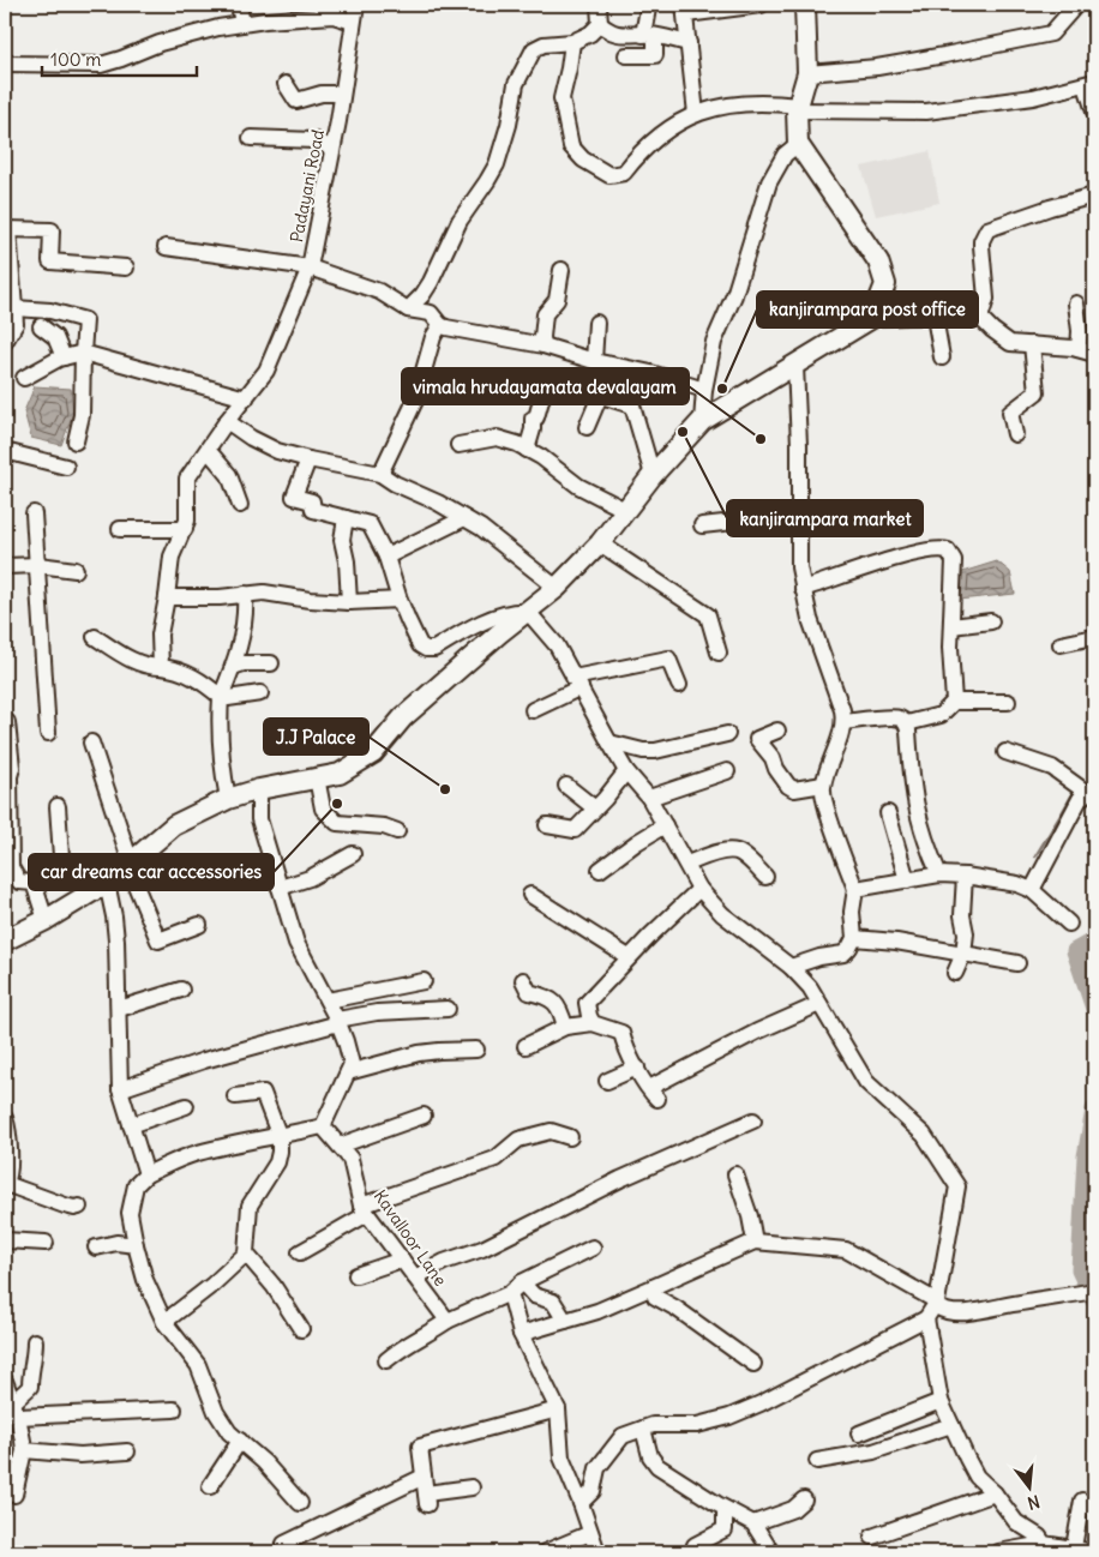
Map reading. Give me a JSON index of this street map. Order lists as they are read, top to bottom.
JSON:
{
  "streets": {
    "street": ["Padayani Road", "Kavalloor Lane"]
  },
  "places": [
    "kanjirampara post office",
    "kanjirampara market",
    "vimala hrudayamata devalayam",
    "J.J Palace",
    "car dreams car accessories"
  ],
  "scale_bar": "100 m",
  "north": "bottom"
}
